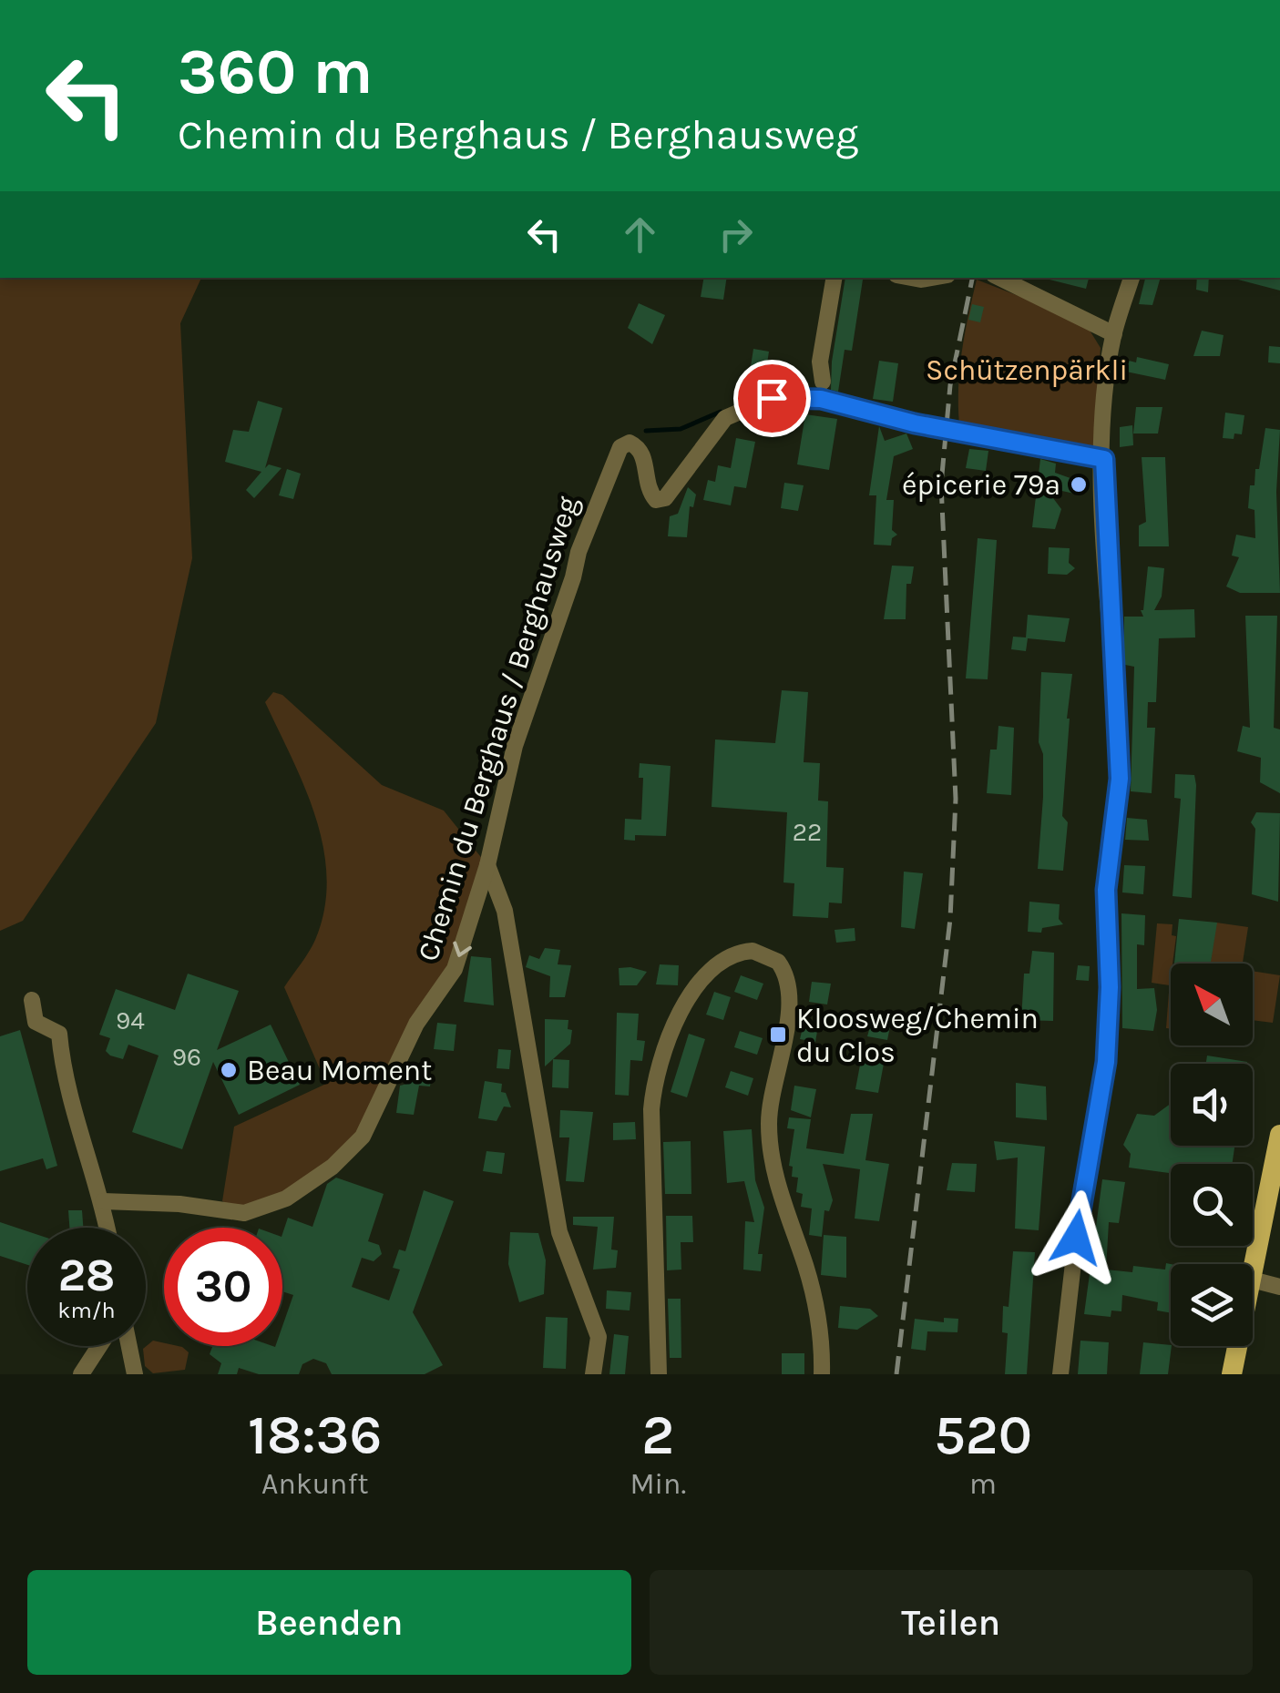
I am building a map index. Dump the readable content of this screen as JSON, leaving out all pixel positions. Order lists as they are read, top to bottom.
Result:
{
  "streets": {
    "street": ["Chemin du Berghaus / Berghausweg"]
  },
  "parks": ["Schützenpärkli"],
  "places": {
    "other": ["épicerie 79a", "Beau Moment"],
    "transit": ["Kloosweg/Chemin du Clos"]
  },
  "house_numbers": ["22", "94", "96"],
  "north": "top left",
  "page": {
    "turn": ["360 m", "Chemin du Berghaus / Berghausweg"],
    "speed": "28 km/h",
    "limit": "30",
    "eta": [
      "18:36",
      "Ankunft",
      "2",
      "Min.",
      "520",
      "m"
    ],
    "buttons": ["Beenden", "Teilen"]
  }
}
